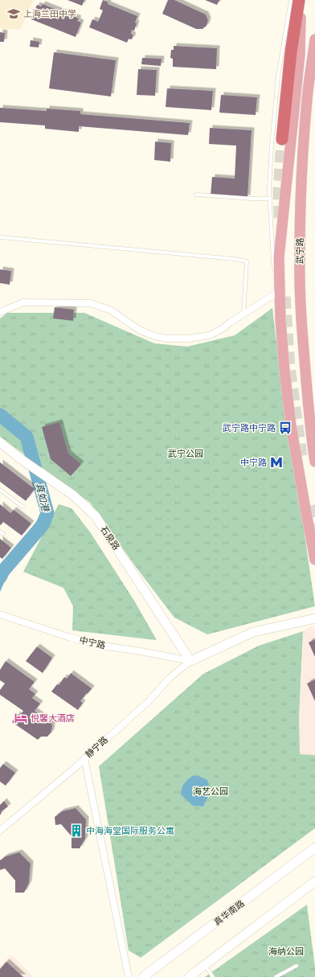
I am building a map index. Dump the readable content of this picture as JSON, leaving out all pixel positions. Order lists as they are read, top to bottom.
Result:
{
  "streets": {
    "main road": ["武宁路"],
    "street": [
      "石泉路",
      "中宁路",
      "静宁路",
      "真华南路"
    ]
  },
  "crossings": [
    ["石泉路", "中宁路"],
    ["石泉路", "静宁路"],
    ["中宁路", "静宁路"]
  ],
  "water": ["真如港"],
  "parks": ["武宁公园", "海艺公园", "海纳公园"],
  "places": {
    "school or university": ["上海兰田中学"],
    "bus stop": ["武宁路中宁路"],
    "metro station": ["中宁路"],
    "hotel": ["悦馨大酒店"],
    "building": ["中海海堂国际服务公寓"]
  }
}
